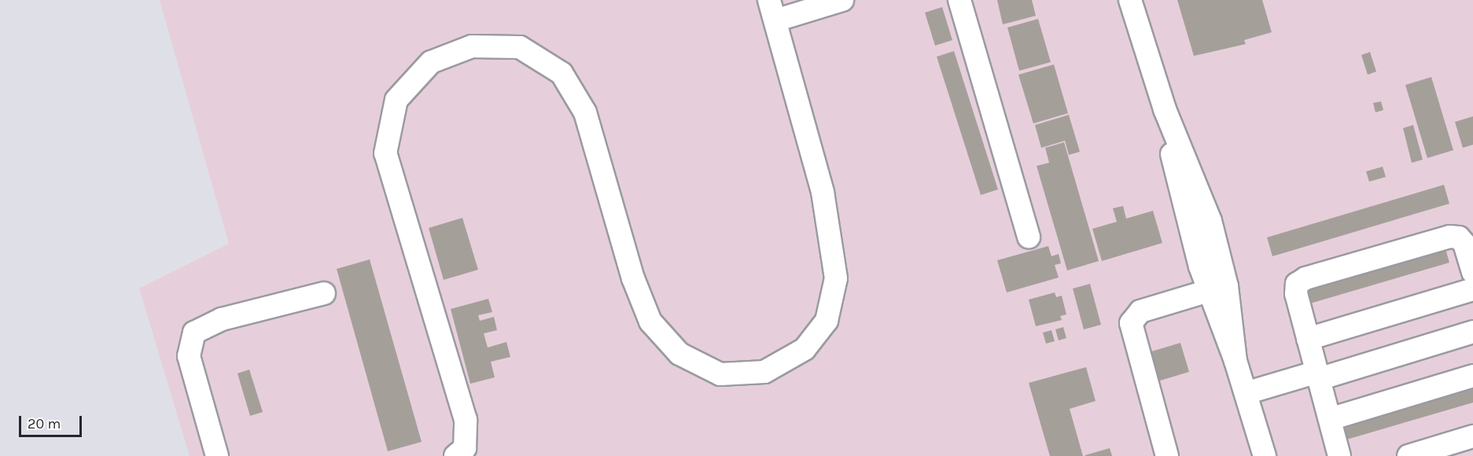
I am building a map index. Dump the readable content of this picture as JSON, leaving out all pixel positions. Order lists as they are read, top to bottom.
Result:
{
  "scale_bar": "20 m"
}
